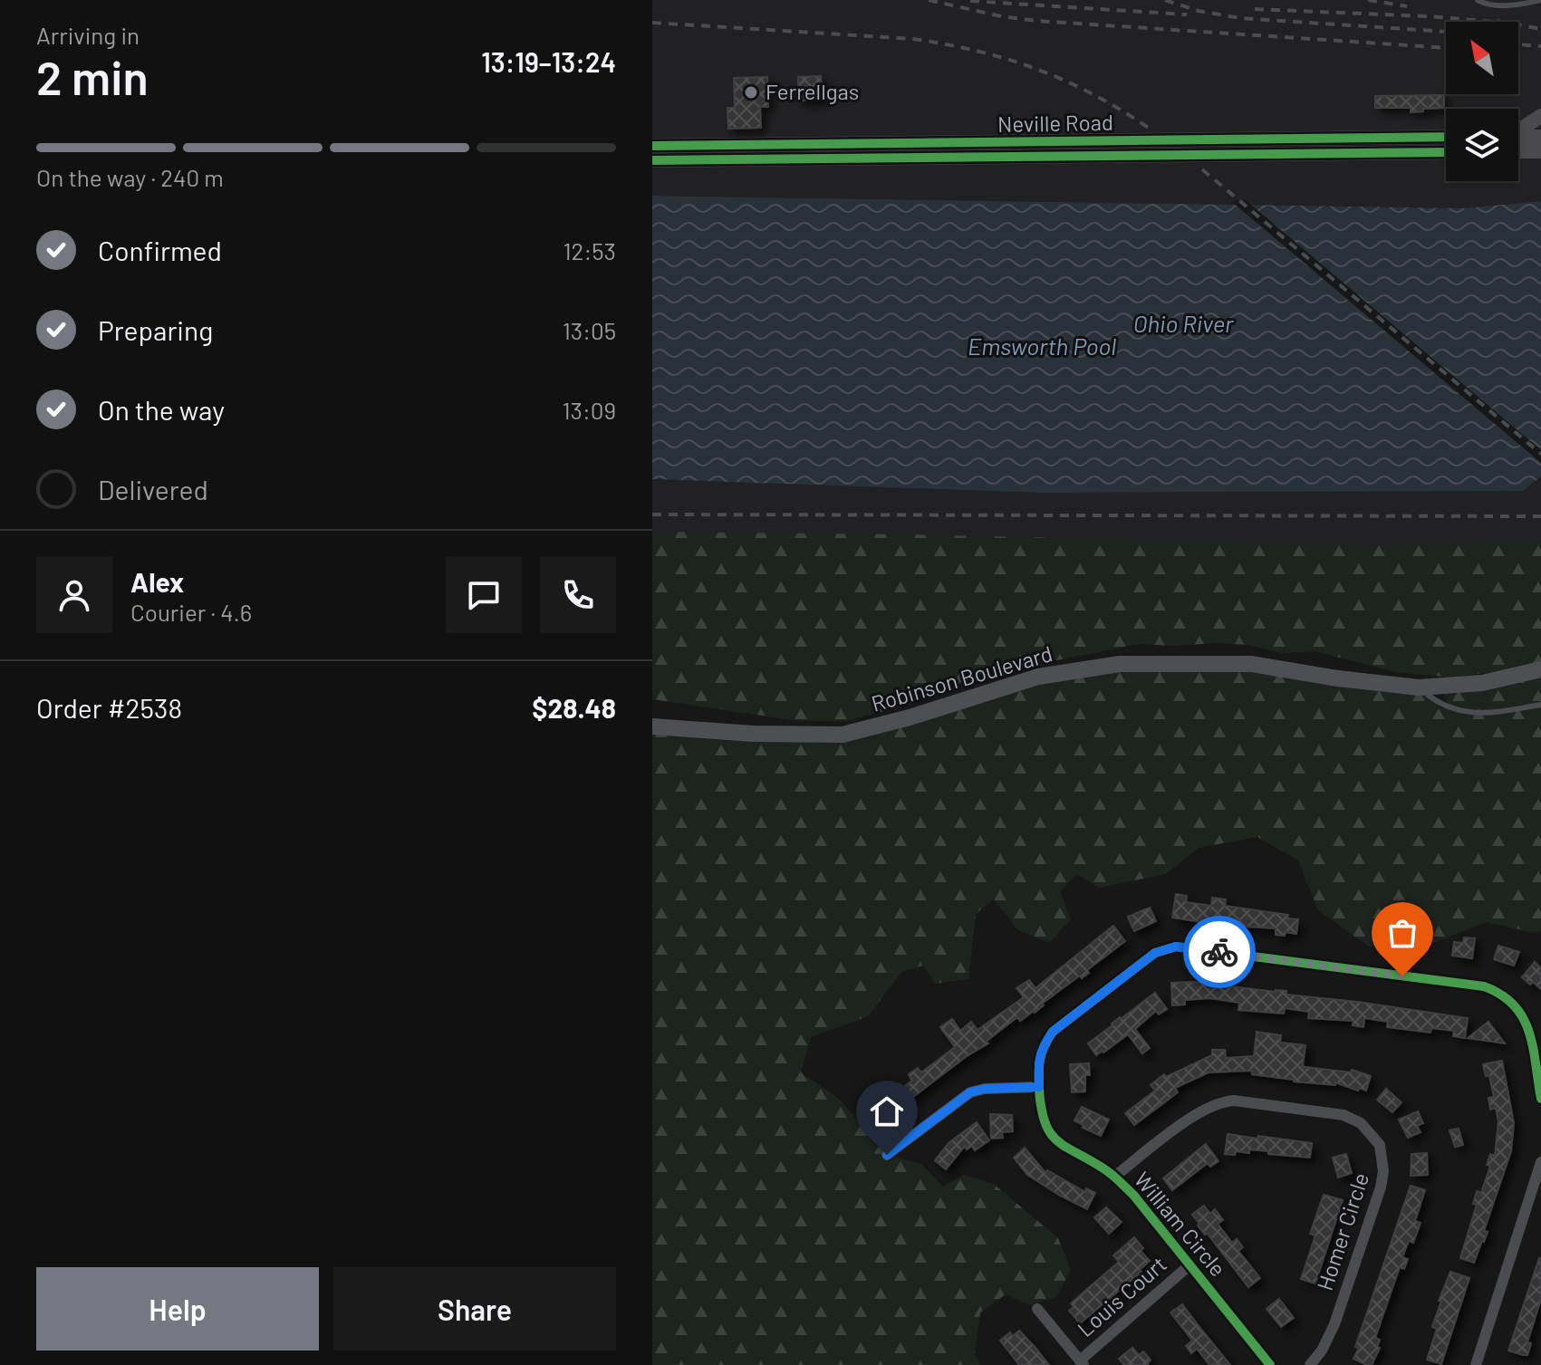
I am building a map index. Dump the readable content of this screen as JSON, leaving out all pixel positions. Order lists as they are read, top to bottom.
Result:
{
  "streets": {
    "main road": ["Neville Road", "Robinson Boulevard"],
    "street": ["William Circle", "Homer Circle", "Louis Court"]
  },
  "crossings": [
    ["William Circle", "Homer Circle"],
    ["William Circle", "Louis Court"]
  ],
  "water": ["Ohio River", "Emsworth Pool"],
  "places": ["Ferrellgas"],
  "north": "top left",
  "page": {
    "heading": ["2 min", "Arriving in", "13:19–13:24"],
    "panel": [
      "Alex",
      "Courier · 4.6",
      "Order #2538",
      "$28.48"
    ],
    "bar": "On the way · 240 m",
    "list": [
      ["Confirmed", "12:53"],
      ["Preparing", "13:05"],
      ["On the way", "13:09"],
      "Delivered"
    ],
    "buttons": ["Help", "Share"]
  }
}
